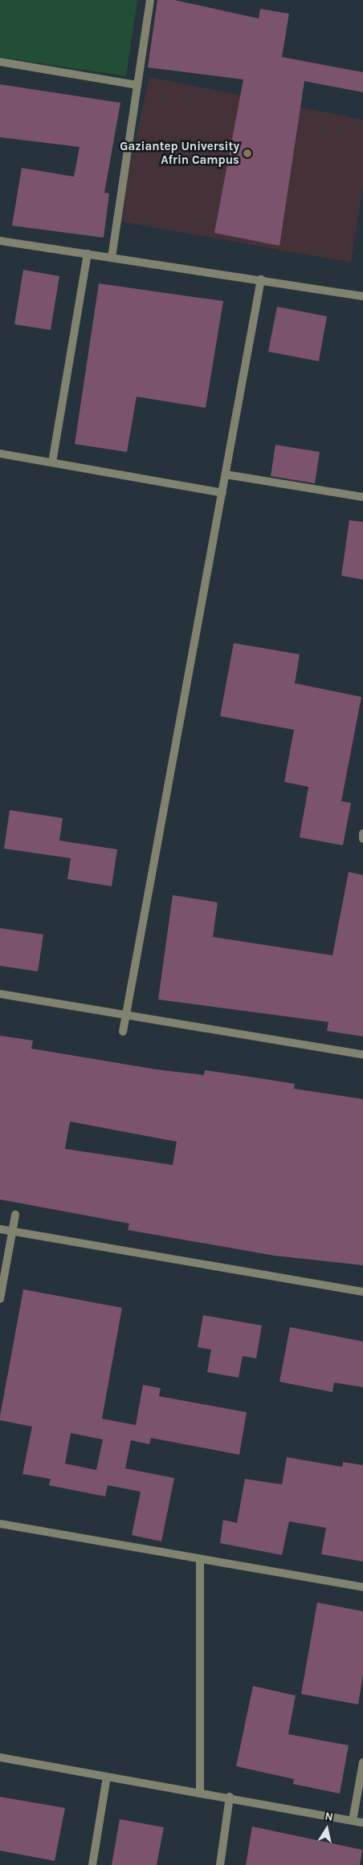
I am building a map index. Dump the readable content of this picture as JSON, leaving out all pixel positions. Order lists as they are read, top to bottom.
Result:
{
  "places": ["Gaziantep University Afrin Campus"],
  "north": "top"
}
